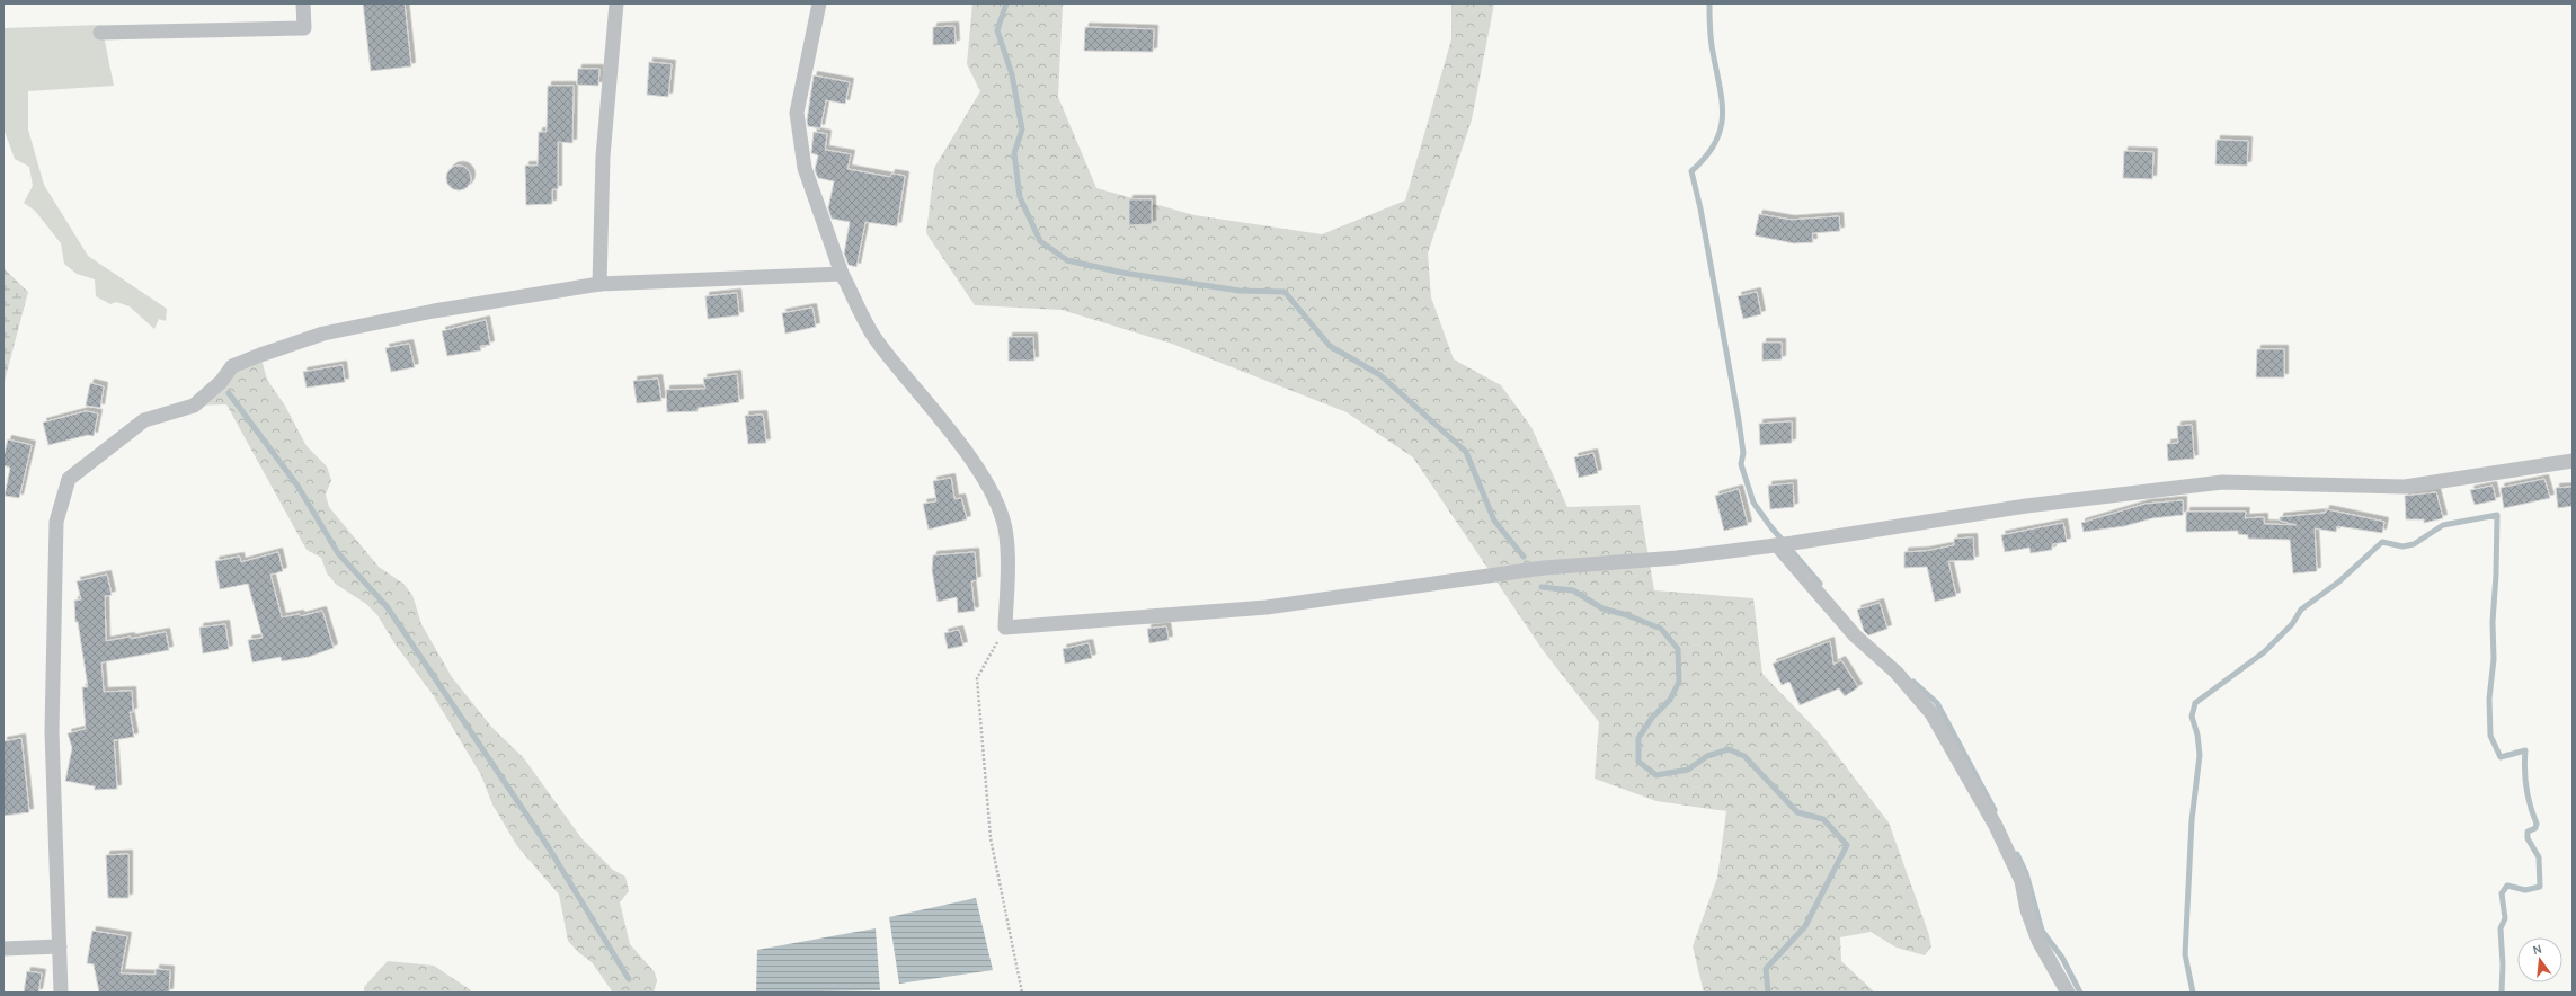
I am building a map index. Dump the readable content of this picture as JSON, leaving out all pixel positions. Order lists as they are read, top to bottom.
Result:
{
  "north": "top"
}
